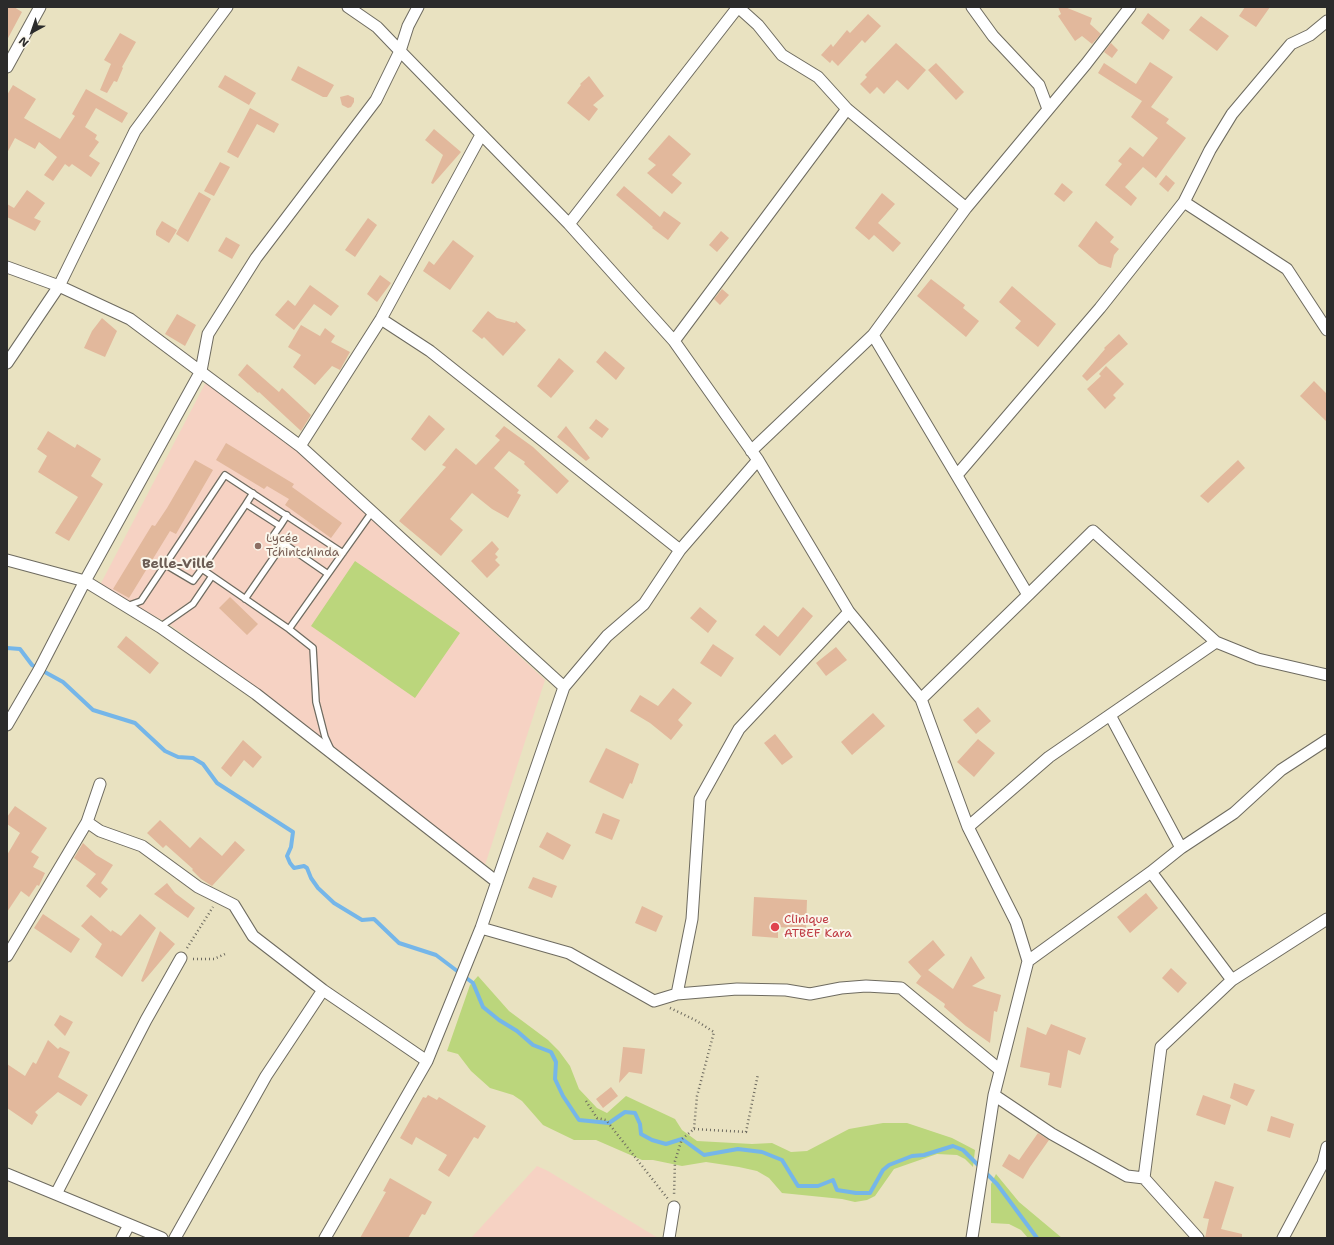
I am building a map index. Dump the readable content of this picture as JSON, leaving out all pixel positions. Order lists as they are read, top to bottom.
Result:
{
  "districts": ["Belle-Ville"],
  "places": ["Lycée Tchintchinda", "Clinique ATBEF Kara"],
  "north": "bottom left"
}
